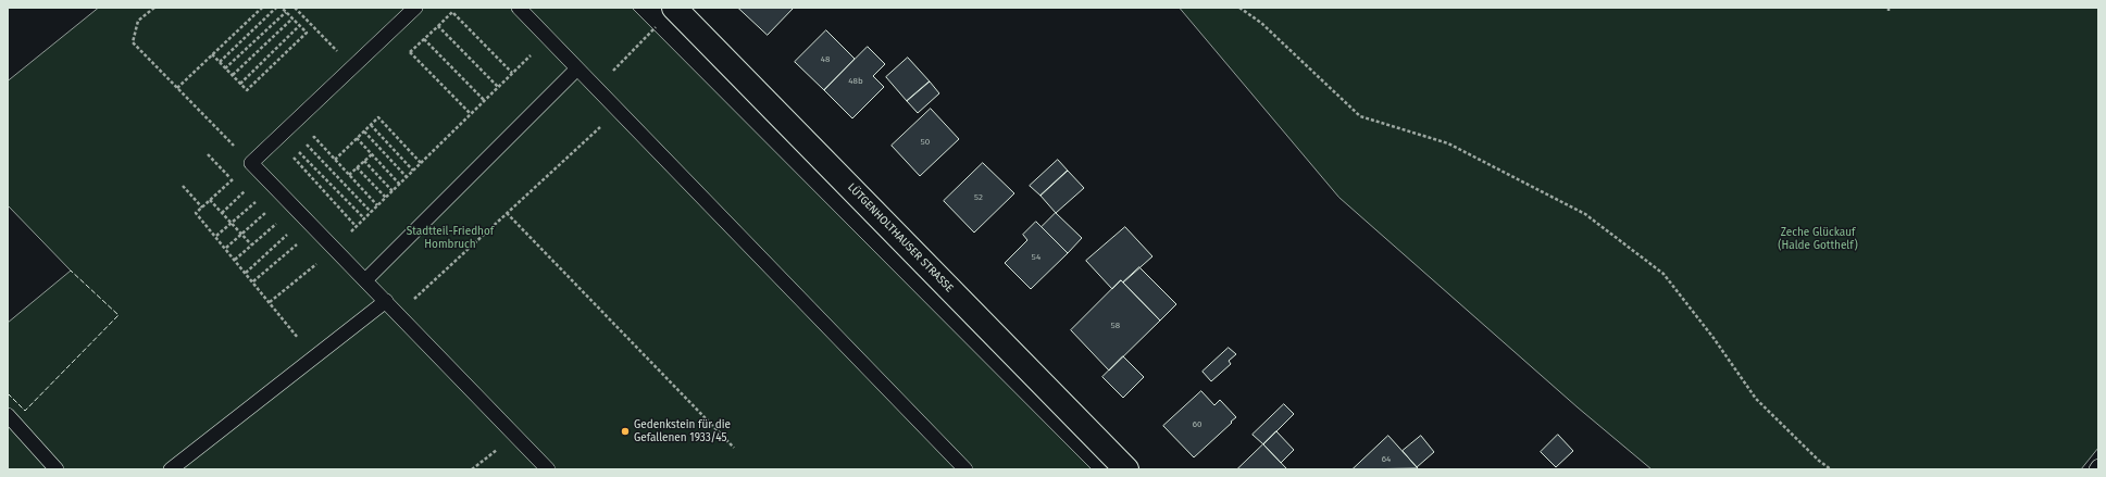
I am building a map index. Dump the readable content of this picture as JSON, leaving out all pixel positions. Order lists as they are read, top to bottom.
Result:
{
  "streets": {
    "street": ["LÜTGENHOLTHAUSER STRASSE"]
  },
  "parks": ["Stadtteil-Friedhof Hombruch", "Zeche Glückauf (Halde Gotthelf)"],
  "places": ["Gedenkstein für die Gefallenen 1933/45"],
  "house_numbers": [
    "48",
    "48b",
    "50",
    "52",
    "54",
    "58",
    "60",
    "64"
  ]
}
